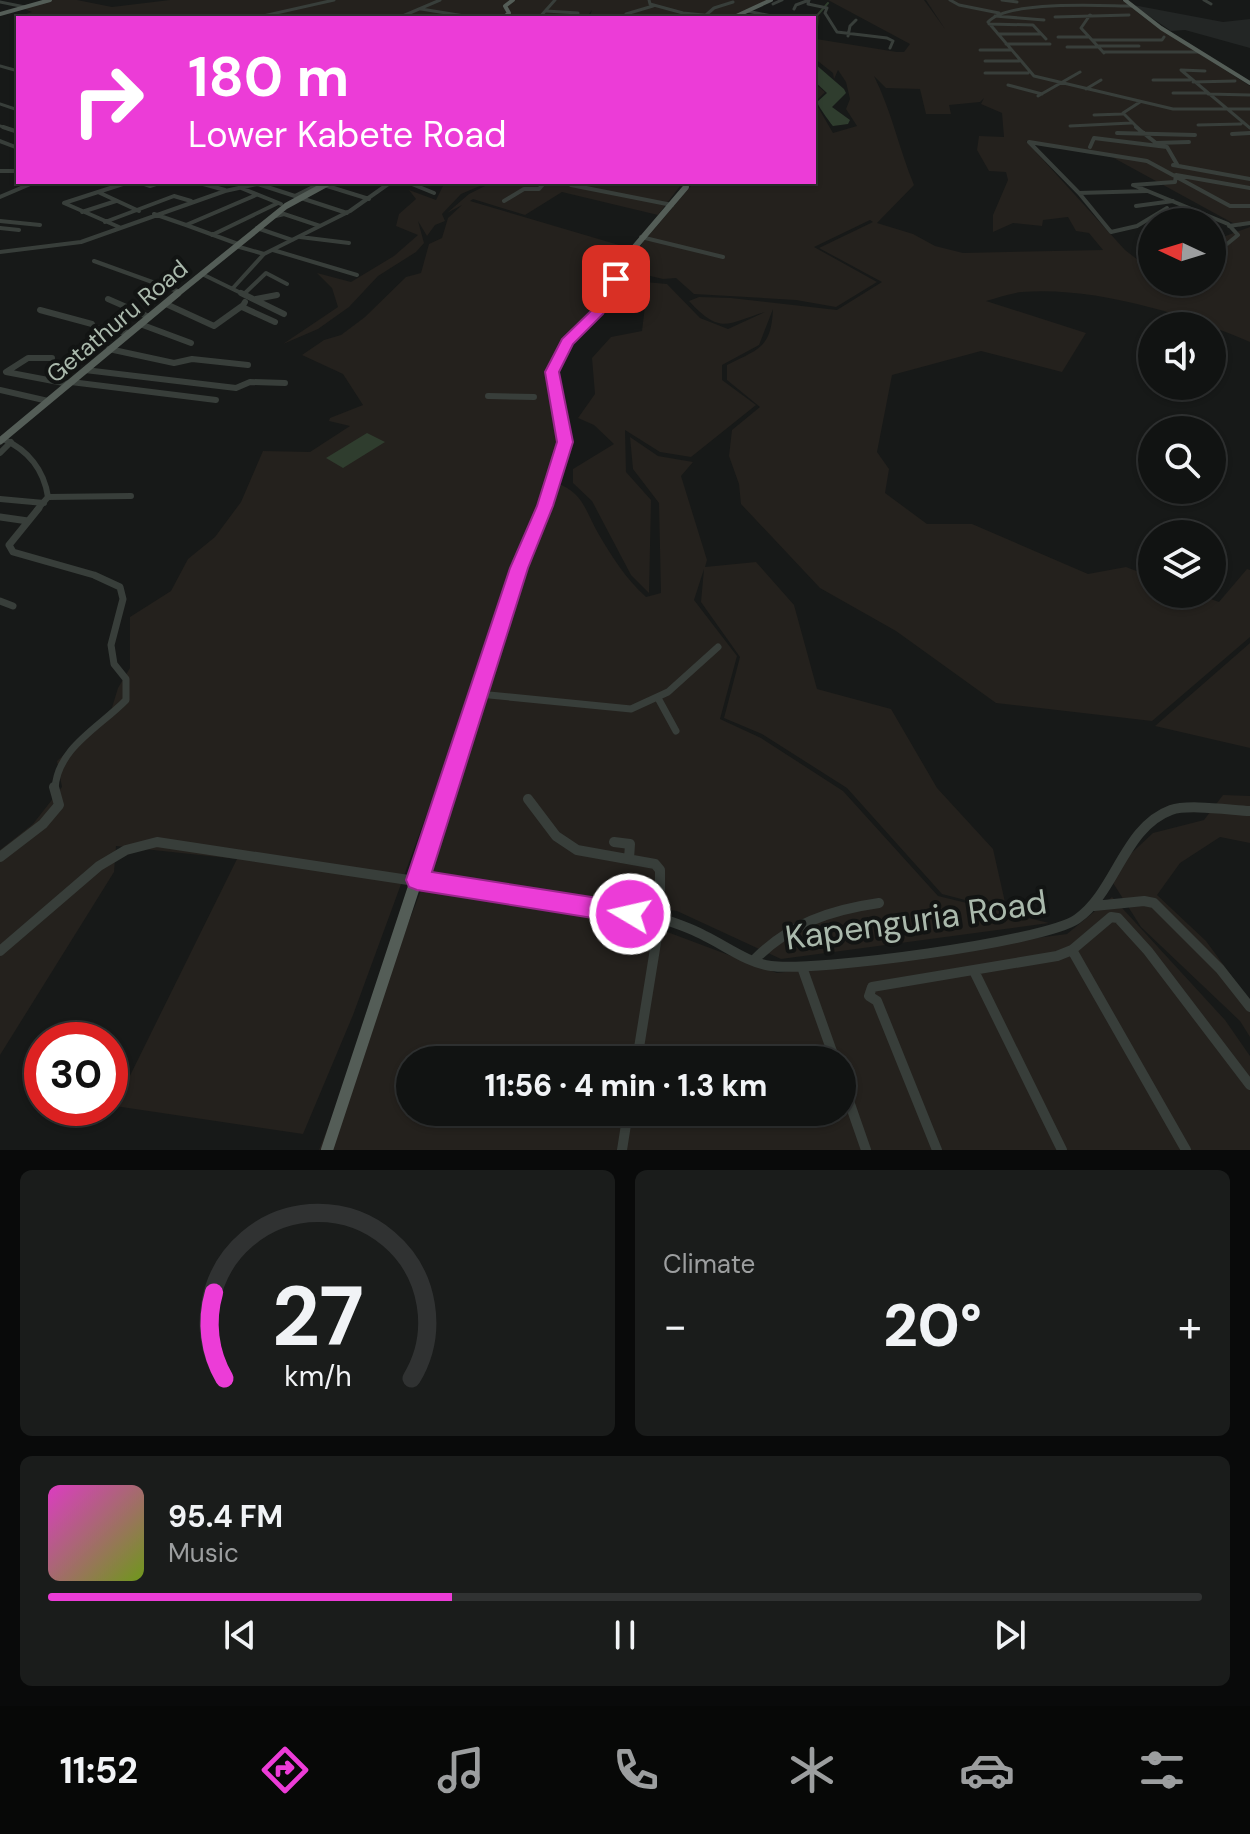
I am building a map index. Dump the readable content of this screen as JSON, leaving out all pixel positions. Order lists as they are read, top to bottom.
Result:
{
  "streets": {
    "main road": ["Getathuru Road"],
    "street": ["Kapenguria Road"]
  },
  "north": "left",
  "page": {
    "turn": ["180 m", "Lower Kabete Road"],
    "limit": "30",
    "trip": "11:56 · 4 min · 1.3 km",
    "tile": "Climate",
    "heat": ["−", "20°", "+"],
    "song": ["95.4 FM", "Music"],
    "tabs": "11:52",
    "gauge": ["27", "km/h"]
  }
}
